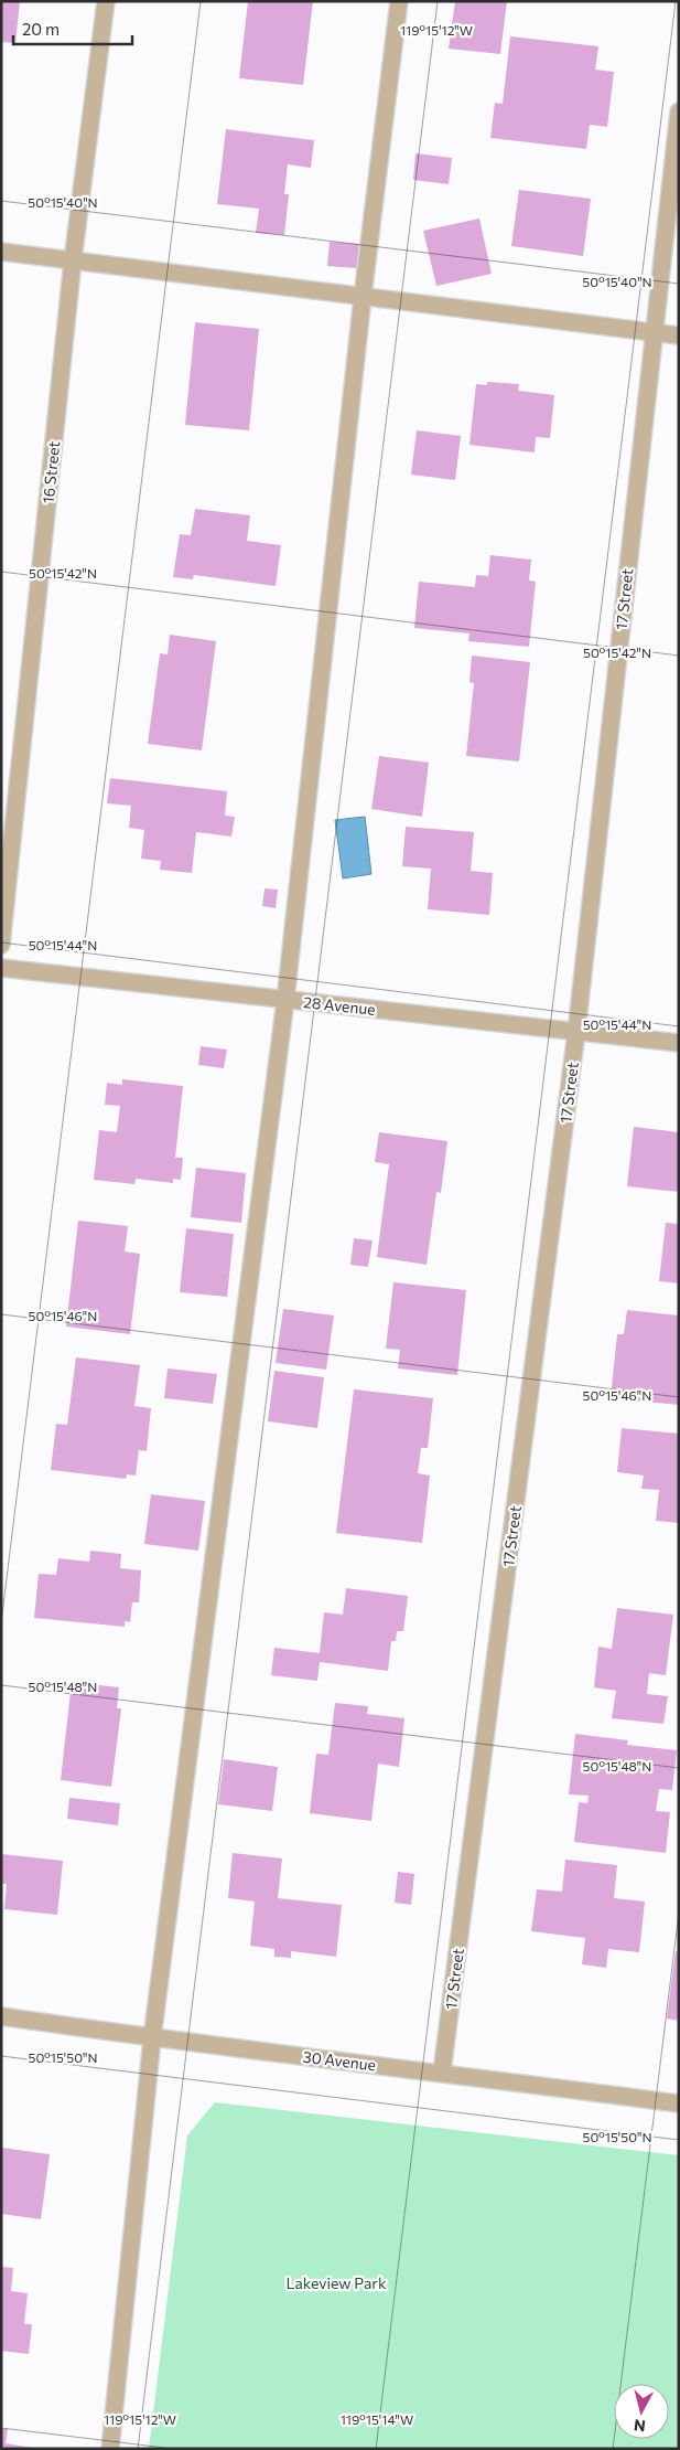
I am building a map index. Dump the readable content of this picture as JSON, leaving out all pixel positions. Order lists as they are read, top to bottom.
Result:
{
  "streets": {
    "street": [
      "16 Street",
      "17 Street",
      "28 Avenue",
      "30 Avenue"
    ]
  },
  "crossings": [
    ["17 Street", "28 Avenue"],
    ["17 Street", "30 Avenue"]
  ],
  "parks": ["Lakeview Park"],
  "scale_bar": "20 m",
  "north": "bottom",
  "coordinates": [
    "119°15'12\"W",
    "50°15'40\"N",
    "50°15'42\"N",
    "50°15'44\"N",
    "50°15'46\"N",
    "50°15'48\"N",
    "50°15'50\"N",
    "119°15'14\"W"
  ]
}
